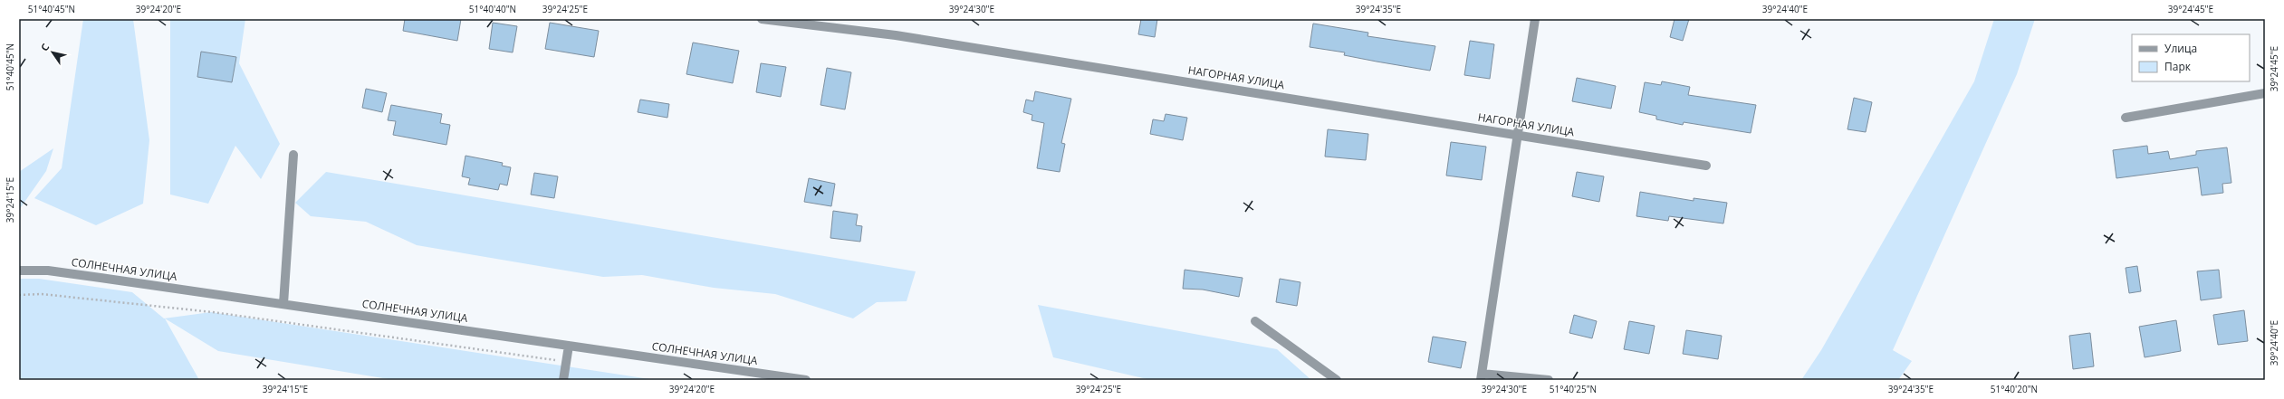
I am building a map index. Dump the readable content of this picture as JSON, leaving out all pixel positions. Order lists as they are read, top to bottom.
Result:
{
  "streets": {
    "street": ["НАГОРНАЯ УЛИЦА", "СОЛНЕЧНАЯ УЛИЦА"]
  },
  "legend": ["Улица", "Парк"],
  "north": "top left",
  "coordinates": [
    "51°40'45\"N",
    "39°24'20\"E",
    "51°40'40\"N",
    "39°24'25\"E",
    "39°24'30\"E",
    "39°24'35\"E",
    "39°24'40\"E",
    "39°24'45\"E",
    "39°24'15\"E",
    "51°40'25\"N",
    "51°40'20\"N"
  ]
}
